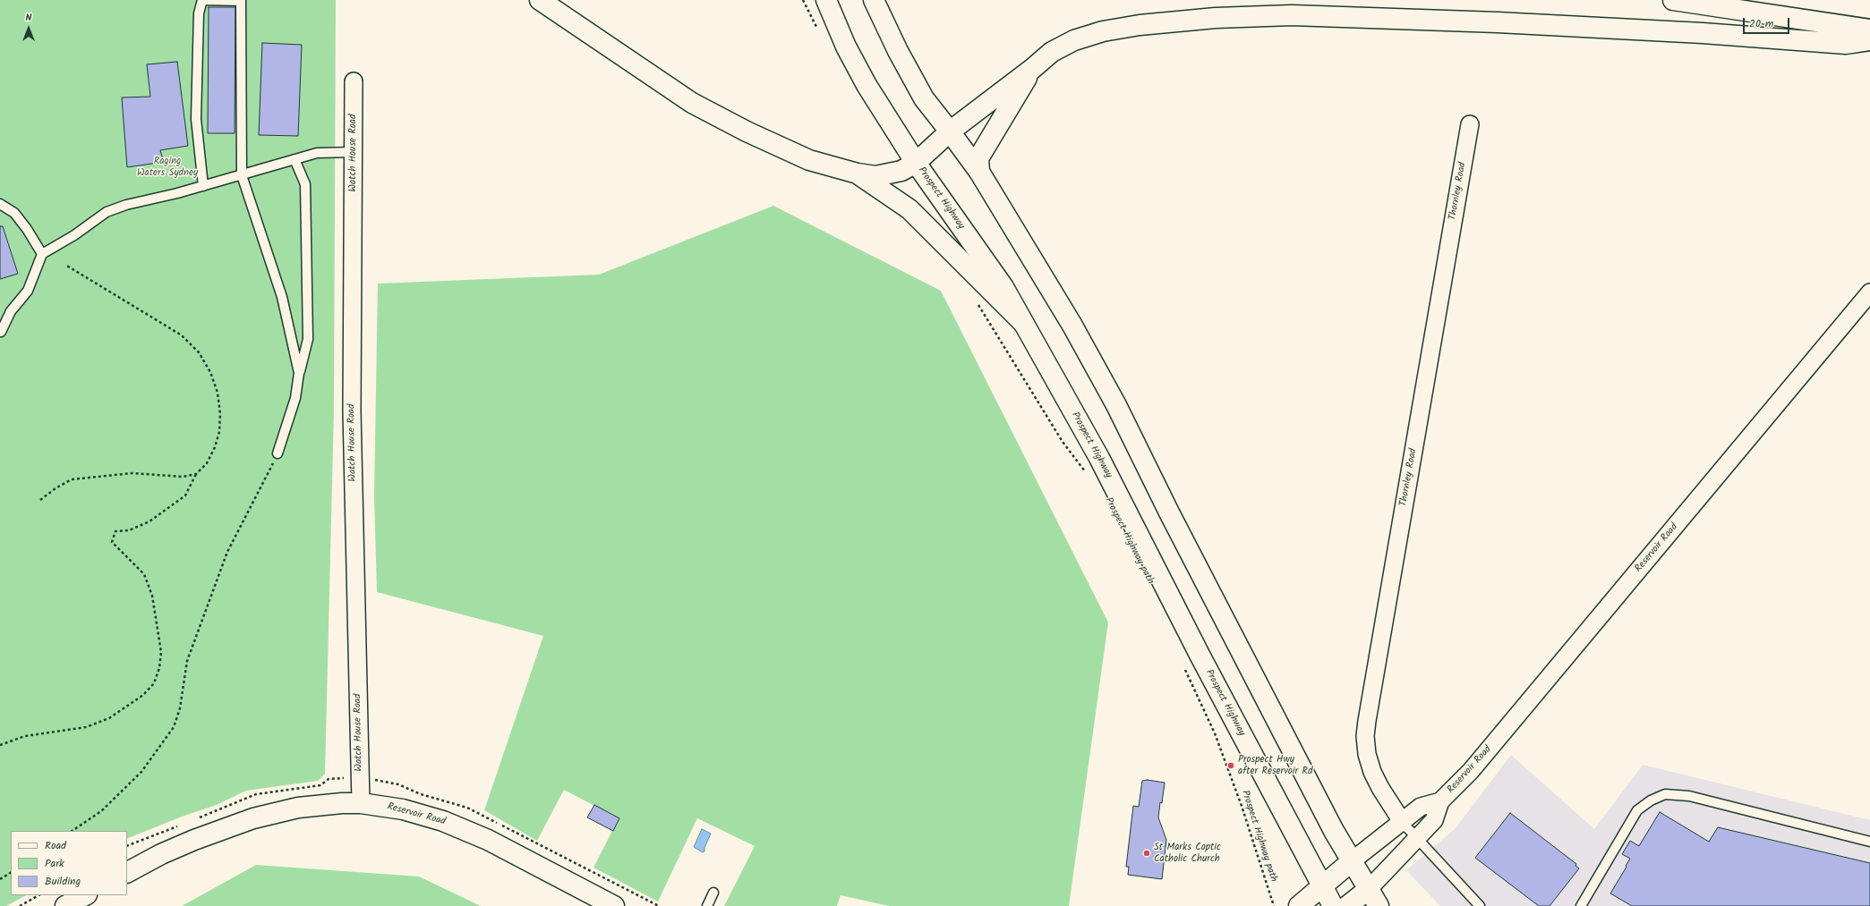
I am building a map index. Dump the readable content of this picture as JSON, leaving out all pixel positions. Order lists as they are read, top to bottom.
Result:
{
  "streets": {
    "main road": ["Prospect Highway", "Reservoir Road"],
    "street": ["Watch House Road", "Thornley Road"],
    "path": ["Prospect Highway path"]
  },
  "crossings": [
    ["Watch House Road", "Reservoir Road"],
    ["Thornley Road", "Reservoir Road"],
    ["Prospect Highway", "Reservoir Road"]
  ],
  "parks": ["Raging Waters Sydney"],
  "places": ["Prospect Hwy after Reservoir Rd", "St Marks Coptic Catholic Church"],
  "legend": ["Road", "Park", "Building"],
  "scale_bar": "20 m",
  "north": "top"
}
